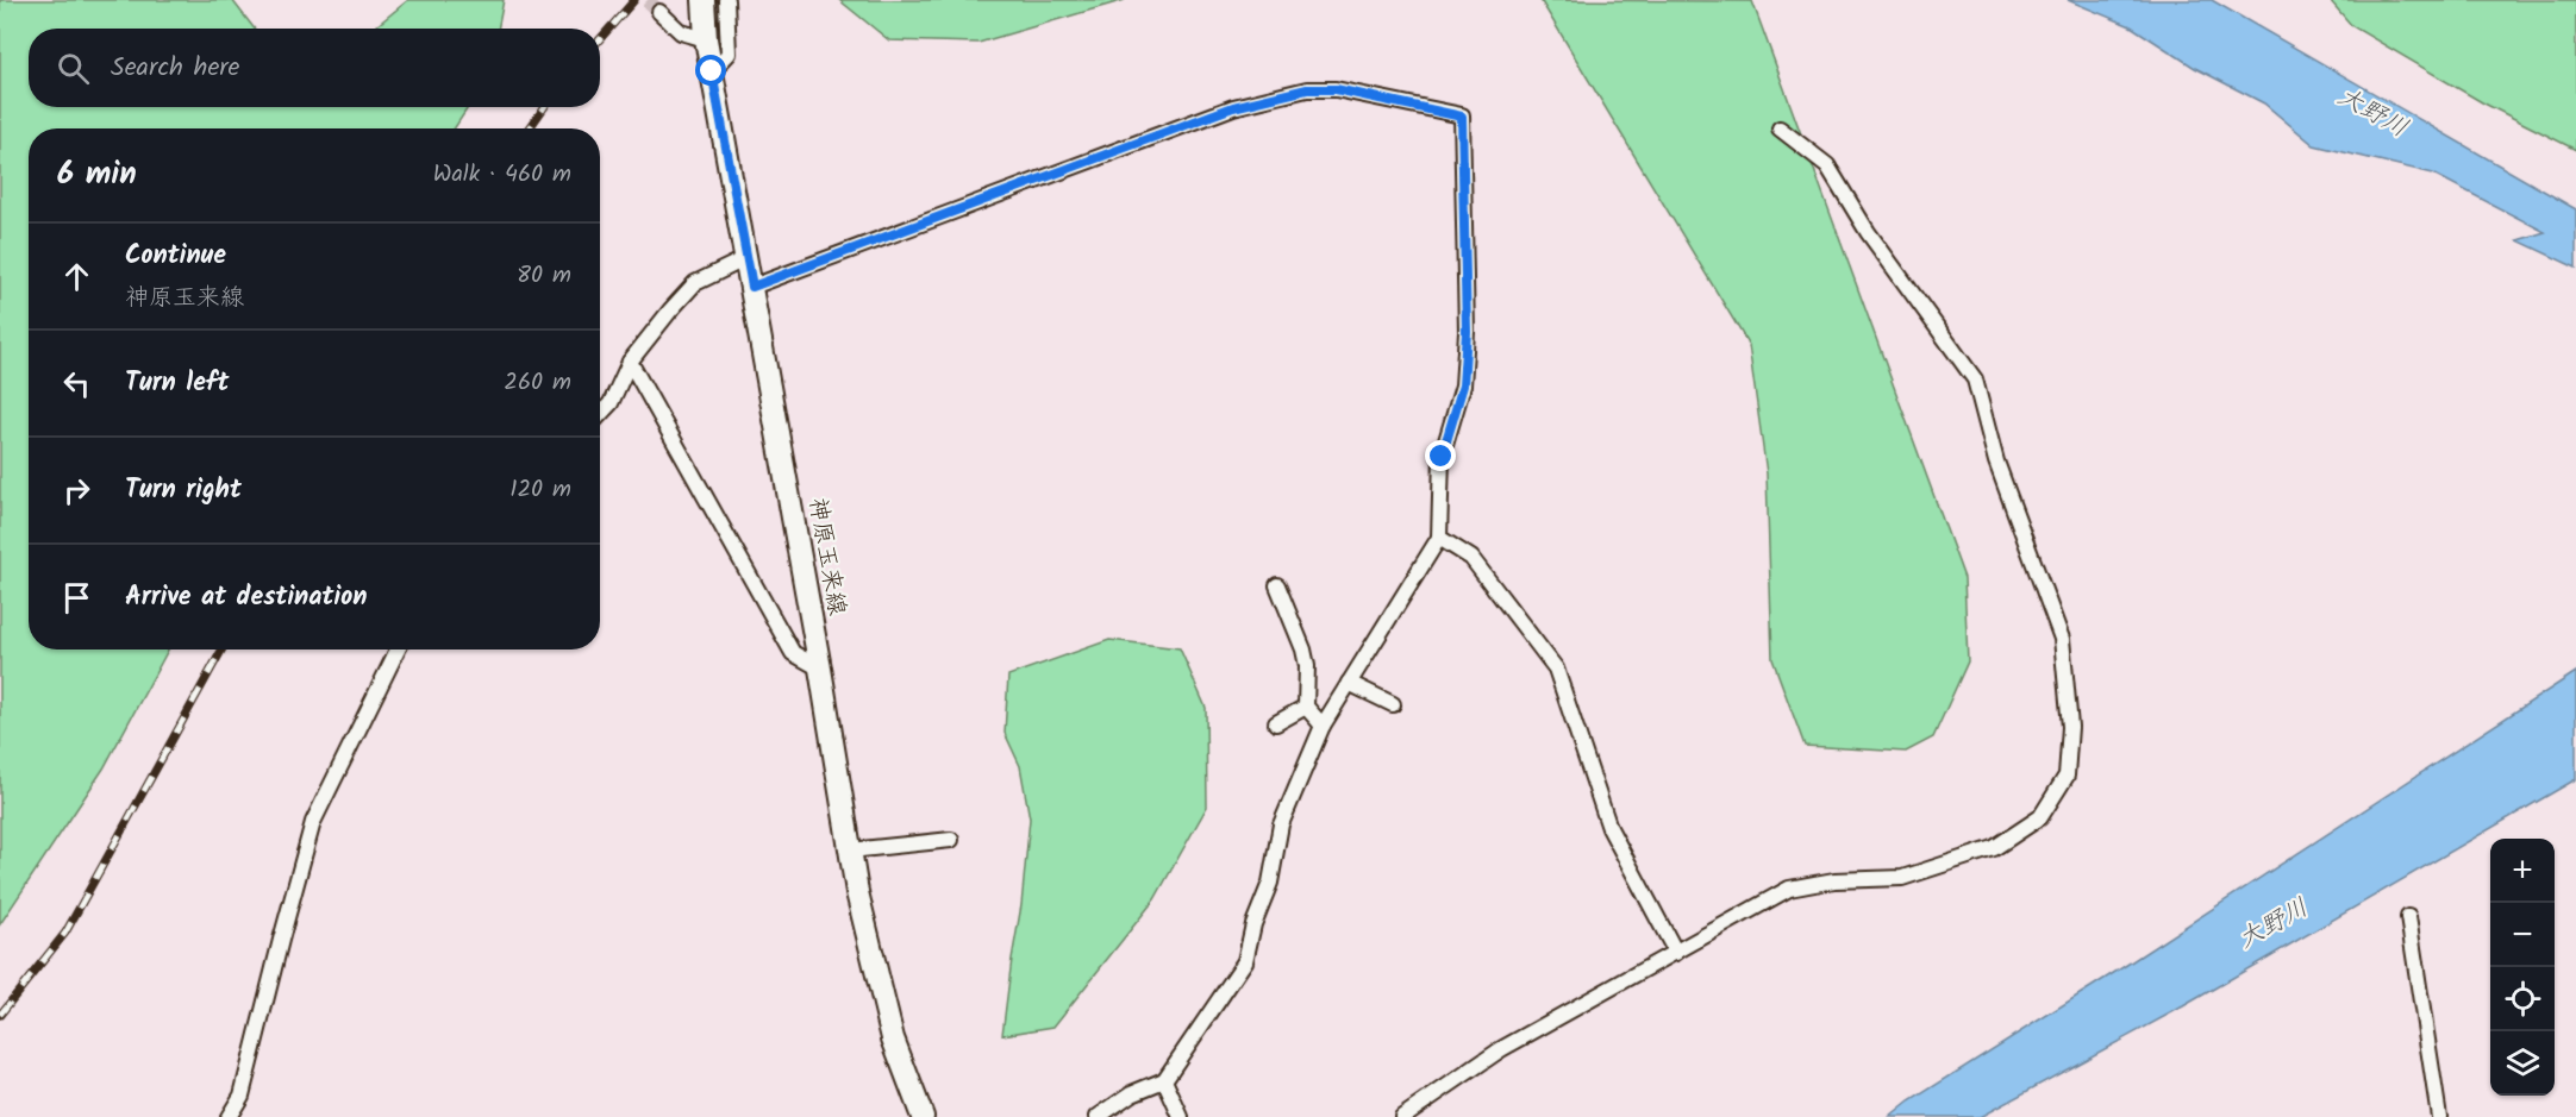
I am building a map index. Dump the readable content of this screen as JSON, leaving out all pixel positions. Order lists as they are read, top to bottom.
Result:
{
  "streets": {
    "main road": ["神原玉来線"]
  },
  "water": ["大野川"],
  "page": {
    "search": "Search here",
    "heading": ["6 min", "Walk · 460 m"],
    "list": [
      ["Continue", "神原玉来線", "80 m"],
      ["Turn left", "260 m"],
      ["Turn right", "120 m"],
      "Arrive at destination"
    ],
    "map_buttons": ["+", "−"]
  }
}
